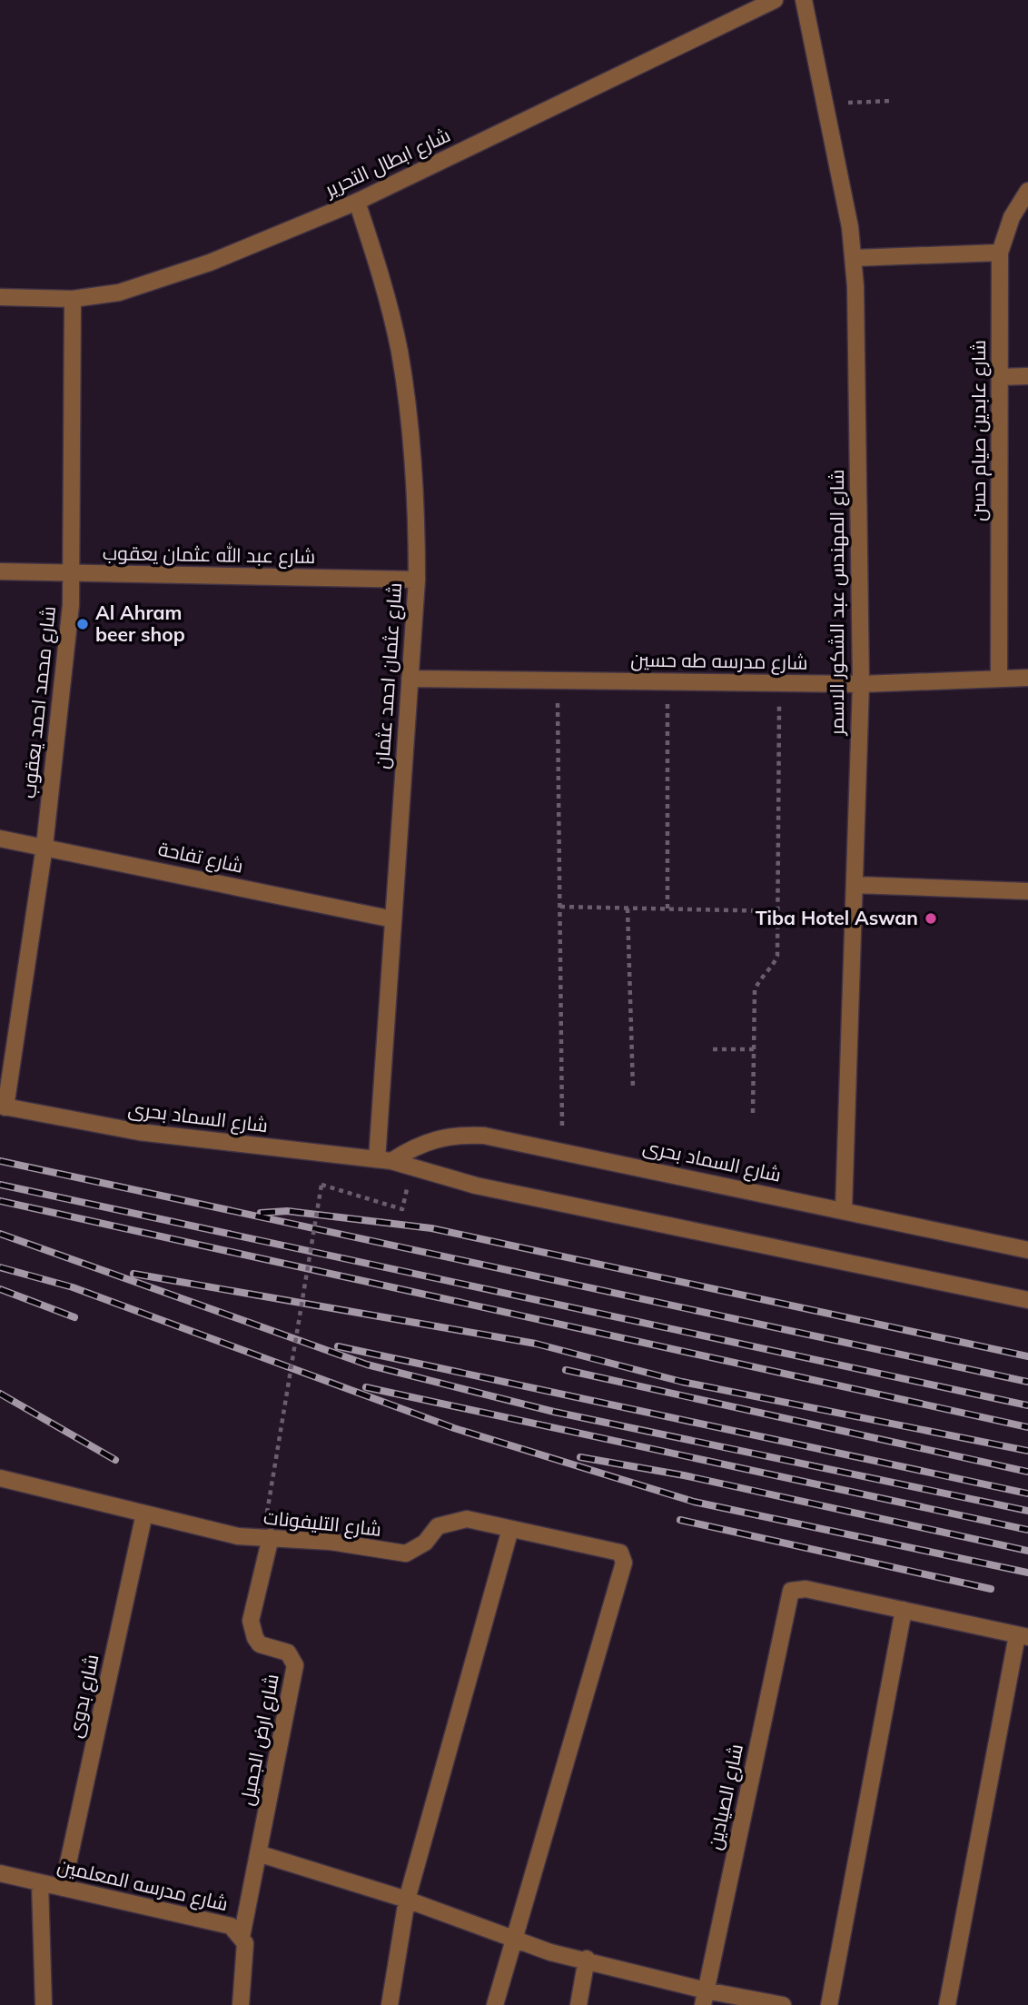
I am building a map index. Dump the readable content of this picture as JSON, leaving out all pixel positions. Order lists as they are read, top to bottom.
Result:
{
  "streets": {
    "street": [
      "شارع ابطال التحرير",
      "شارع عابدين صيام حسن",
      "شارع عبد الله عثمان يعقوب",
      "شارع المهندس عبد الشكور الاسمر",
      "شارع مدرسه طه حسين",
      "شارع عثمان احمد عثمان",
      "شارع محمد احمد يعقوب",
      "شارع تفاحة",
      "شارع السماد بحرى",
      "شارع التليفونات",
      "شارع بدوى",
      "شارع ارض الجميل",
      "شارع الصيادين",
      "شارع مدرسه المعلمين"
    ]
  },
  "crossings": [
    ["شارع ابطال التحرير", "شارع عثمان احمد عثمان"],
    ["شارع ابطال التحرير", "شارع محمد احمد يعقوب"],
    ["شارع عابدين صيام حسن", "شارع مدرسه طه حسين"],
    ["شارع عبد الله عثمان يعقوب", "شارع عثمان احمد عثمان"],
    ["شارع عبد الله عثمان يعقوب", "شارع محمد احمد يعقوب"],
    ["شارع المهندس عبد الشكور الاسمر", "شارع مدرسه طه حسين"],
    ["شارع المهندس عبد الشكور الاسمر", "شارع السماد بحرى"],
    ["شارع مدرسه طه حسين", "شارع عثمان احمد عثمان"],
    ["شارع عثمان احمد عثمان", "شارع تفاحة"],
    ["شارع عثمان احمد عثمان", "شارع السماد بحرى"],
    ["شارع محمد احمد يعقوب", "شارع تفاحة"],
    ["شارع محمد احمد يعقوب", "شارع السماد بحرى"],
    ["شارع التليفونات", "شارع بدوى"],
    ["شارع التليفونات", "شارع ارض الجميل"],
    ["شارع بدوى", "شارع مدرسه المعلمين"],
    ["شارع ارض الجميل", "شارع مدرسه المعلمين"]
  ],
  "places": ["Al Ahram beer shop", "Tiba Hotel Aswan"]
}
